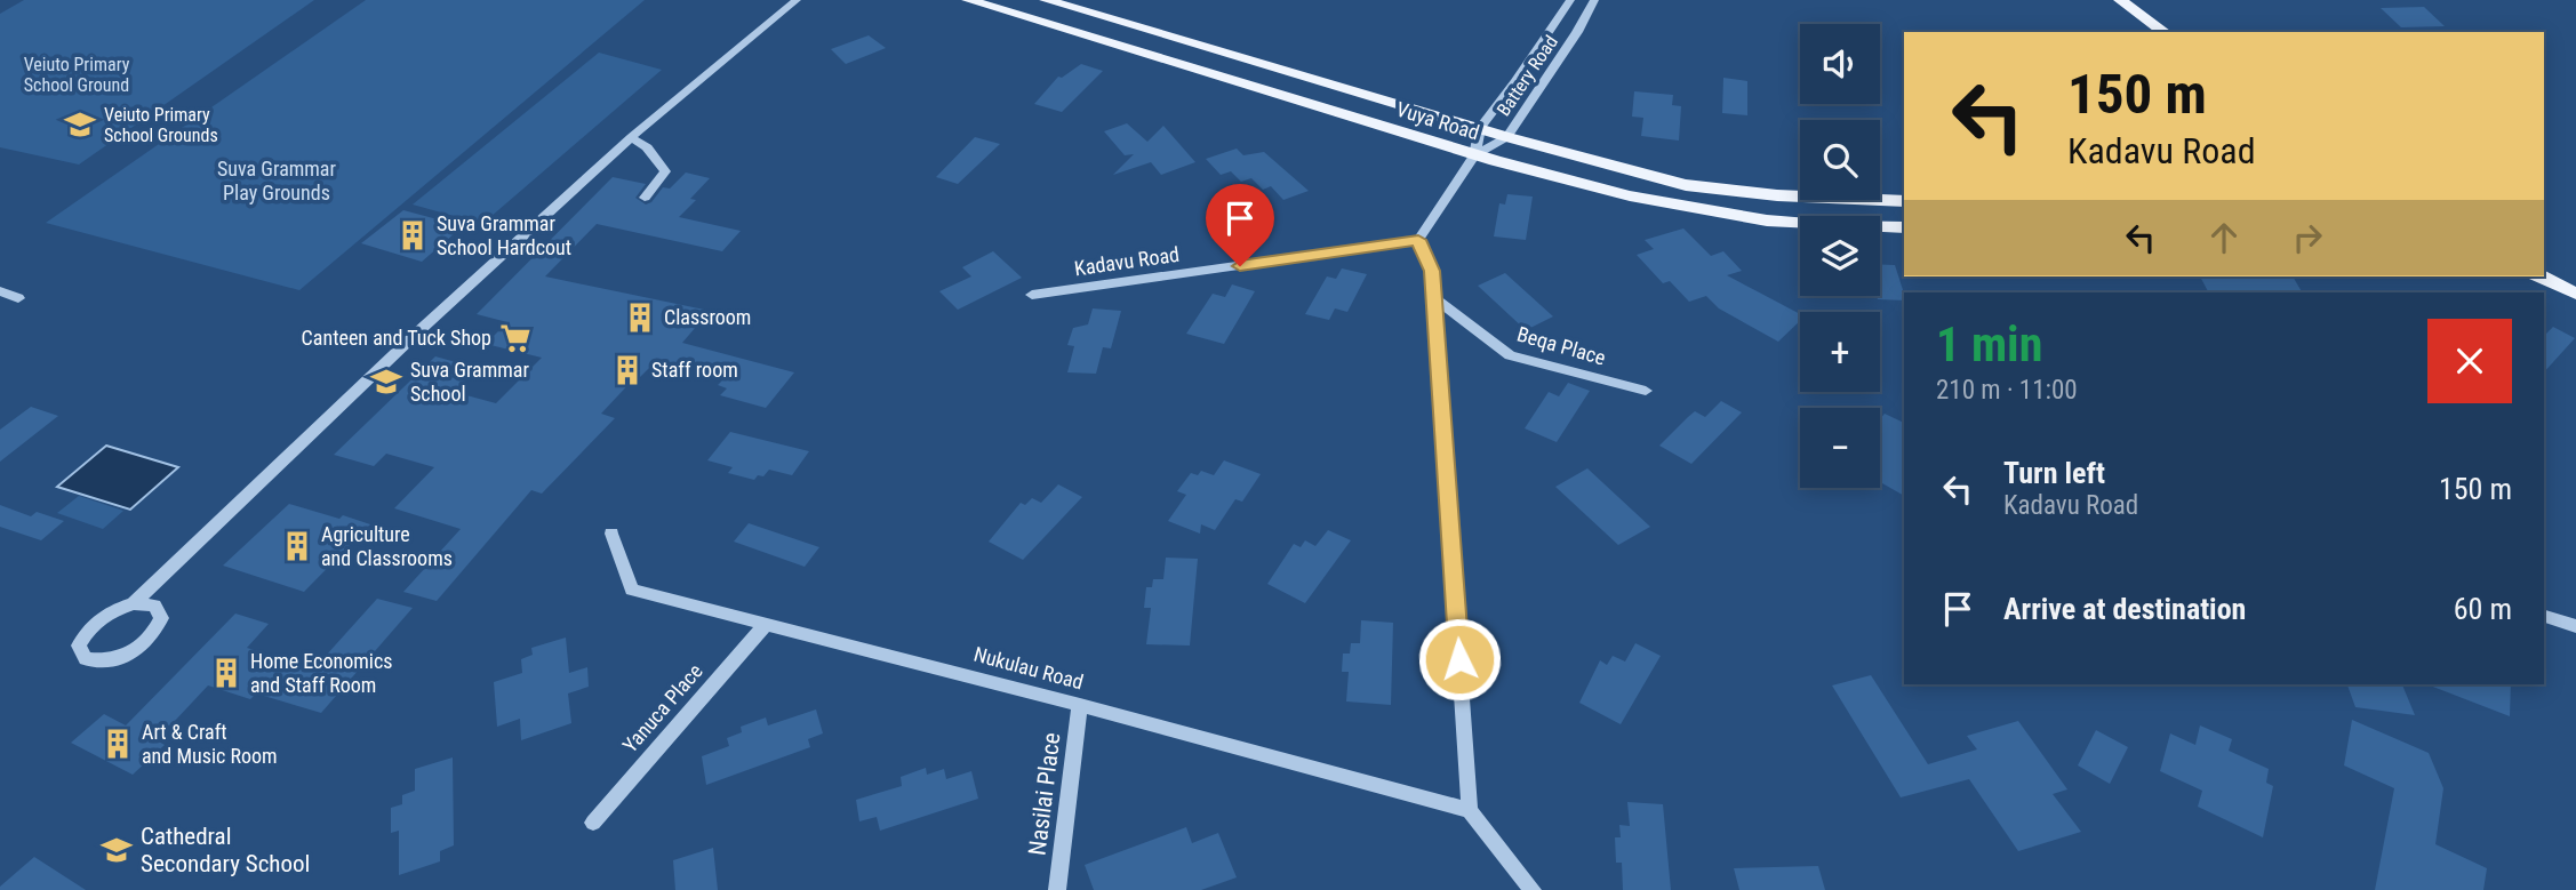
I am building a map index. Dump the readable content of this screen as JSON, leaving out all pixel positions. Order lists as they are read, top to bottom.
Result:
{
  "streets": {
    "main road": ["Vuya Road"],
    "street": [
      "Battery Road",
      "Kadavu Road",
      "Beqa Place",
      "Nukulau Road",
      "Yanuca Place",
      "Nasilai Place"
    ]
  },
  "crossings": [
    ["Battery Road", "Vuya Road"],
    ["Nukulau Road", "Yanuca Place"],
    ["Nukulau Road", "Nasilai Place"]
  ],
  "parks": ["Veiuto Primary School Ground", "Suva Grammar Play Grounds"],
  "places": {
    "school or university": ["Veiuto Primary School Grounds", "Suva Grammar School", "Cathedral Secondary School"],
    "building": [
      "Suva Grammar School Hardcout",
      "Classroom",
      "Staff room",
      "Agriculture and Classrooms",
      "Home Economics and Staff Room",
      "Art & Craft and Music Room"
    ],
    "supermarket": ["Canteen and Tuck Shop"]
  },
  "page": {
    "map_buttons": ["+", "−"],
    "turn": ["150 m", "Kadavu Road"],
    "heading": ["1 min", "210 m · 11:00"],
    "list": [
      {
        "name": "Turn left",
        "note": "Kadavu Road",
        "value": "150 m"
      },
      {
        "name": "Arrive at destination",
        "value": "60 m"
      }
    ]
  }
}
